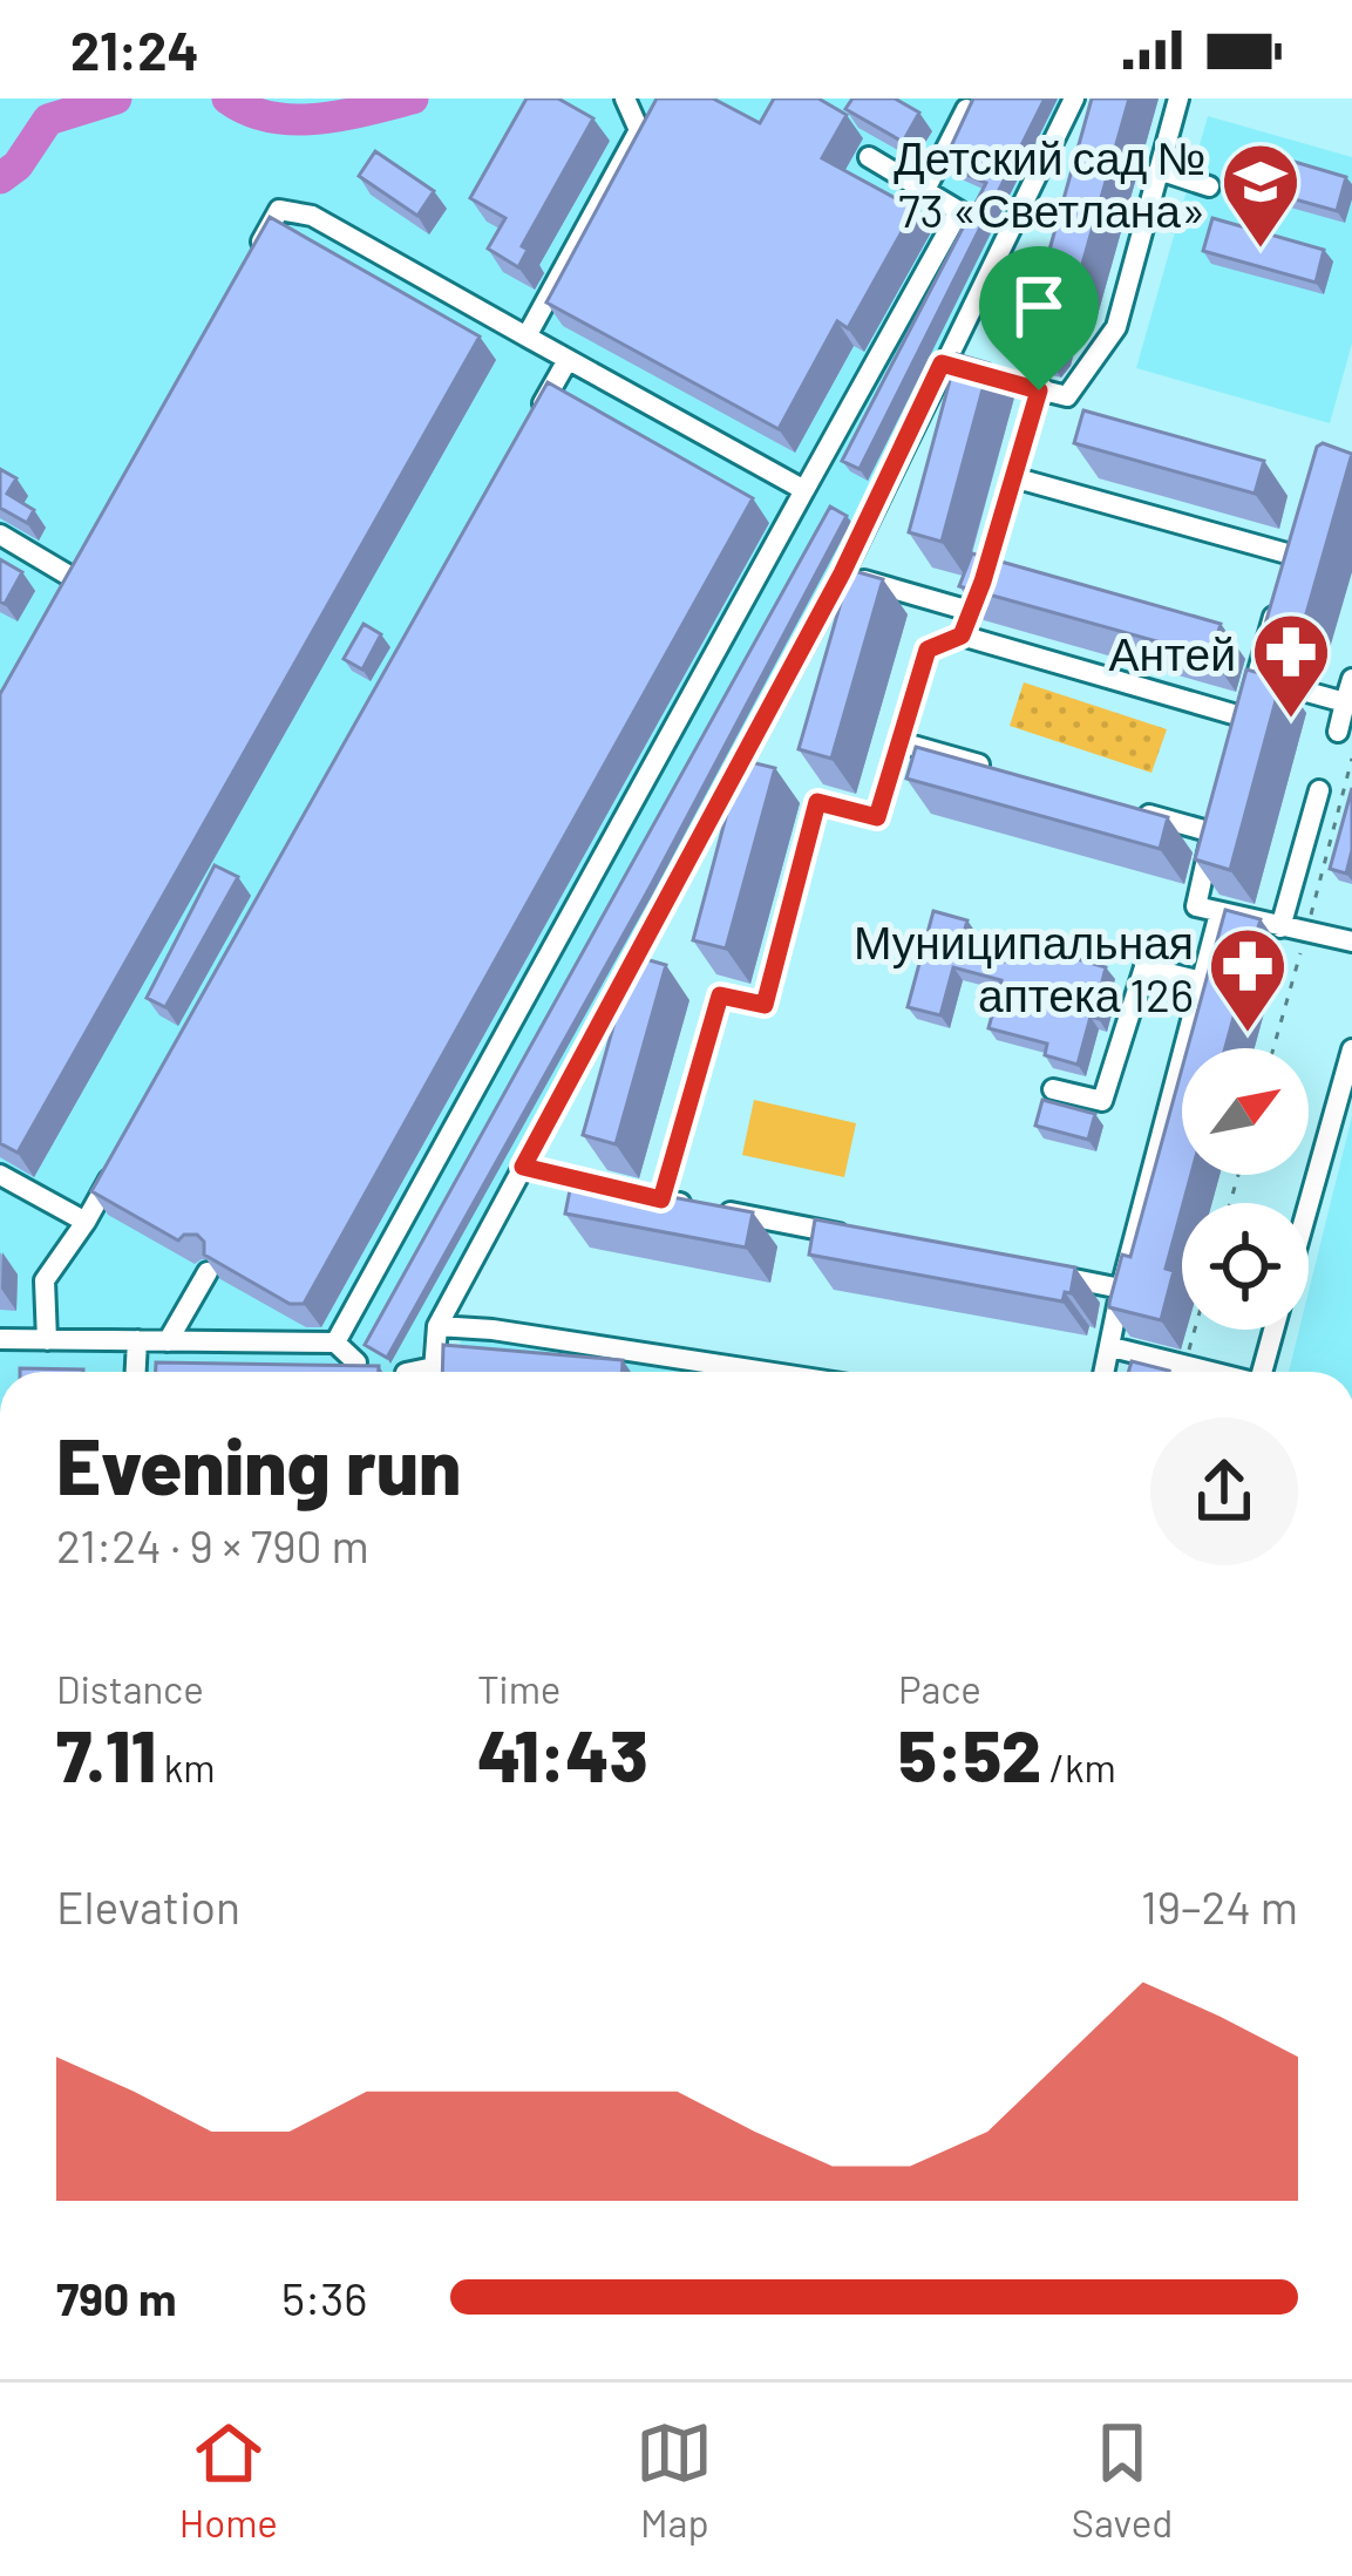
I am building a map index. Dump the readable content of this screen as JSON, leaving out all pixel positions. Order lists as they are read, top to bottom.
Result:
{
  "places": {
    "school or university": ["Детский сад № 73 «Светлана»"],
    "pharmacy": ["Антей", "Муниципальная аптека 126"]
  },
  "north": "top right",
  "page": {
    "status": "21:24",
    "heading": ["Evening run", "21:24 · 9 × 790 m"],
    "stats": [
      ["Distance", "7.11 km"],
      ["Time", "41:43"],
      ["Pace", "5:52 /km"]
    ],
    "chart": ["Elevation", "19–24 m"],
    "list": [
      {
        "name": "790 m",
        "note": "5:36"
      }
    ],
    "tabs": ["Home", "Map", "Saved"]
  }
}
